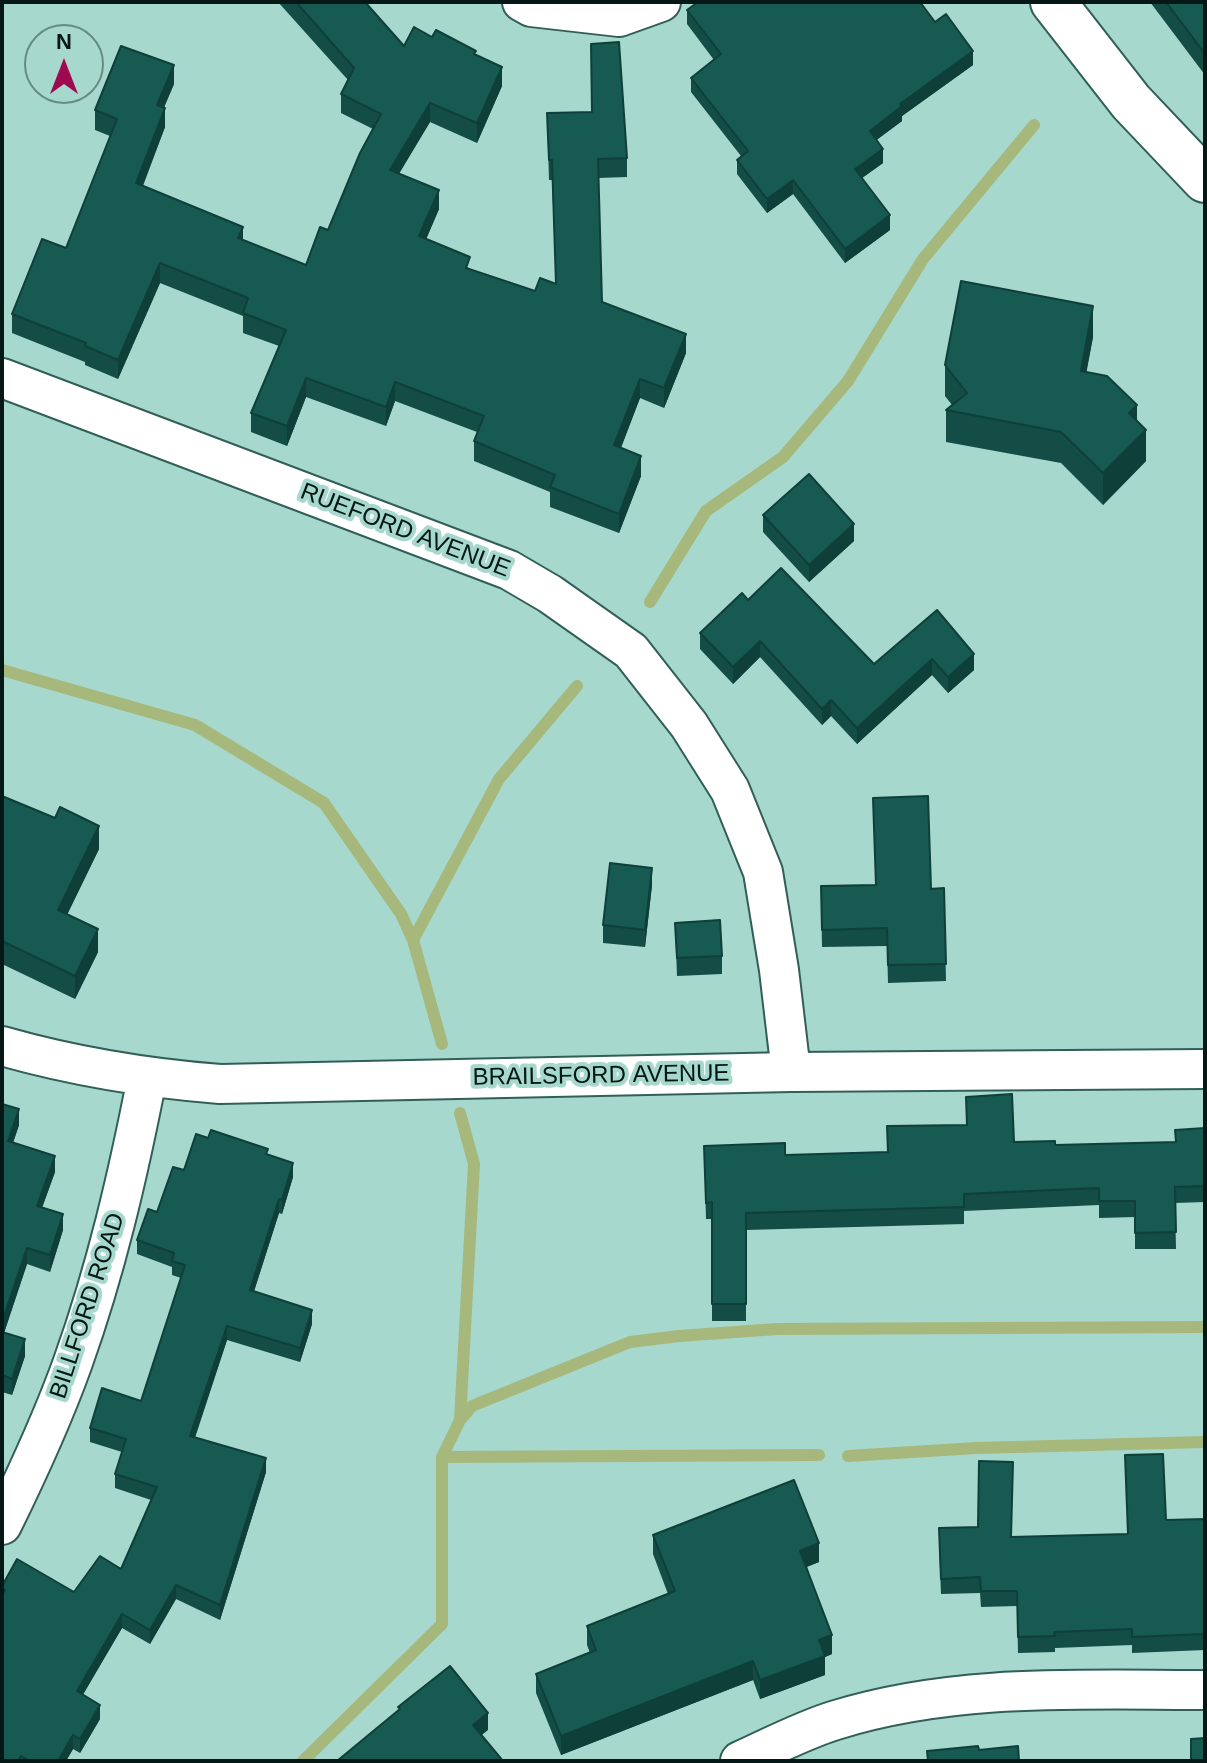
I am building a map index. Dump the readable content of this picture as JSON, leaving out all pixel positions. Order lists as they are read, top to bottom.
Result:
{
  "streets": {
    "street": ["RUEFORD AVENUE", "BRAILSFORD AVENUE", "BILLFORD ROAD"]
  },
  "crossings": [
    ["RUEFORD AVENUE", "BRAILSFORD AVENUE"],
    ["BRAILSFORD AVENUE", "BILLFORD ROAD"]
  ],
  "north": "top"
}
